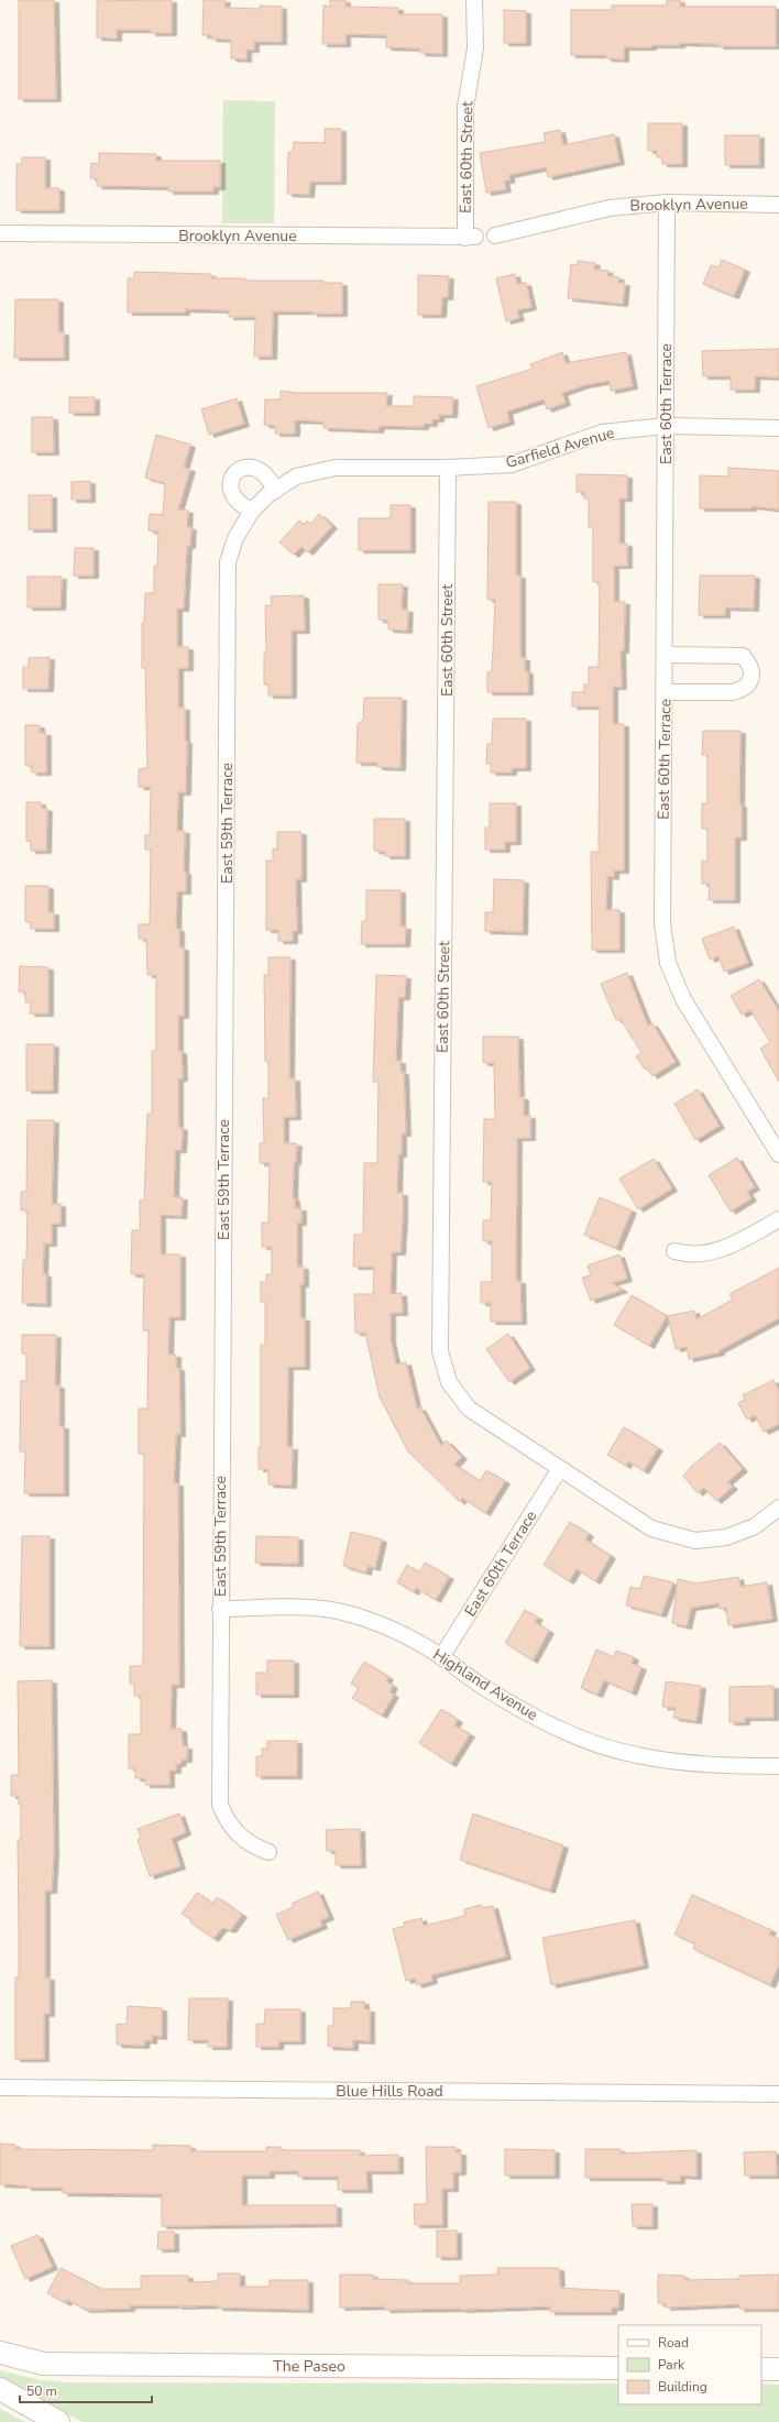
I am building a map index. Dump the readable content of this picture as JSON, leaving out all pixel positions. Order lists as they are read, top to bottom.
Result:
{
  "streets": {
    "main road": ["The Paseo"],
    "street": [
      "East 60th Street",
      "Brooklyn Avenue",
      "East 60th Terrace",
      "Garfield Avenue",
      "East 59th Terrace",
      "Highland Avenue",
      "Blue Hills Road"
    ]
  },
  "crossings": [
    ["East 60th Street", "Brooklyn Avenue"],
    ["East 60th Street", "East 60th Terrace"],
    ["East 60th Street", "Garfield Avenue"],
    ["Brooklyn Avenue", "East 60th Terrace"],
    ["East 60th Terrace", "Garfield Avenue"],
    ["East 60th Terrace", "Highland Avenue"],
    ["Garfield Avenue", "East 59th Terrace"],
    ["East 59th Terrace", "Highland Avenue"]
  ],
  "legend": ["Road", "Park", "Building"],
  "scale_bar": "50 m"
}
